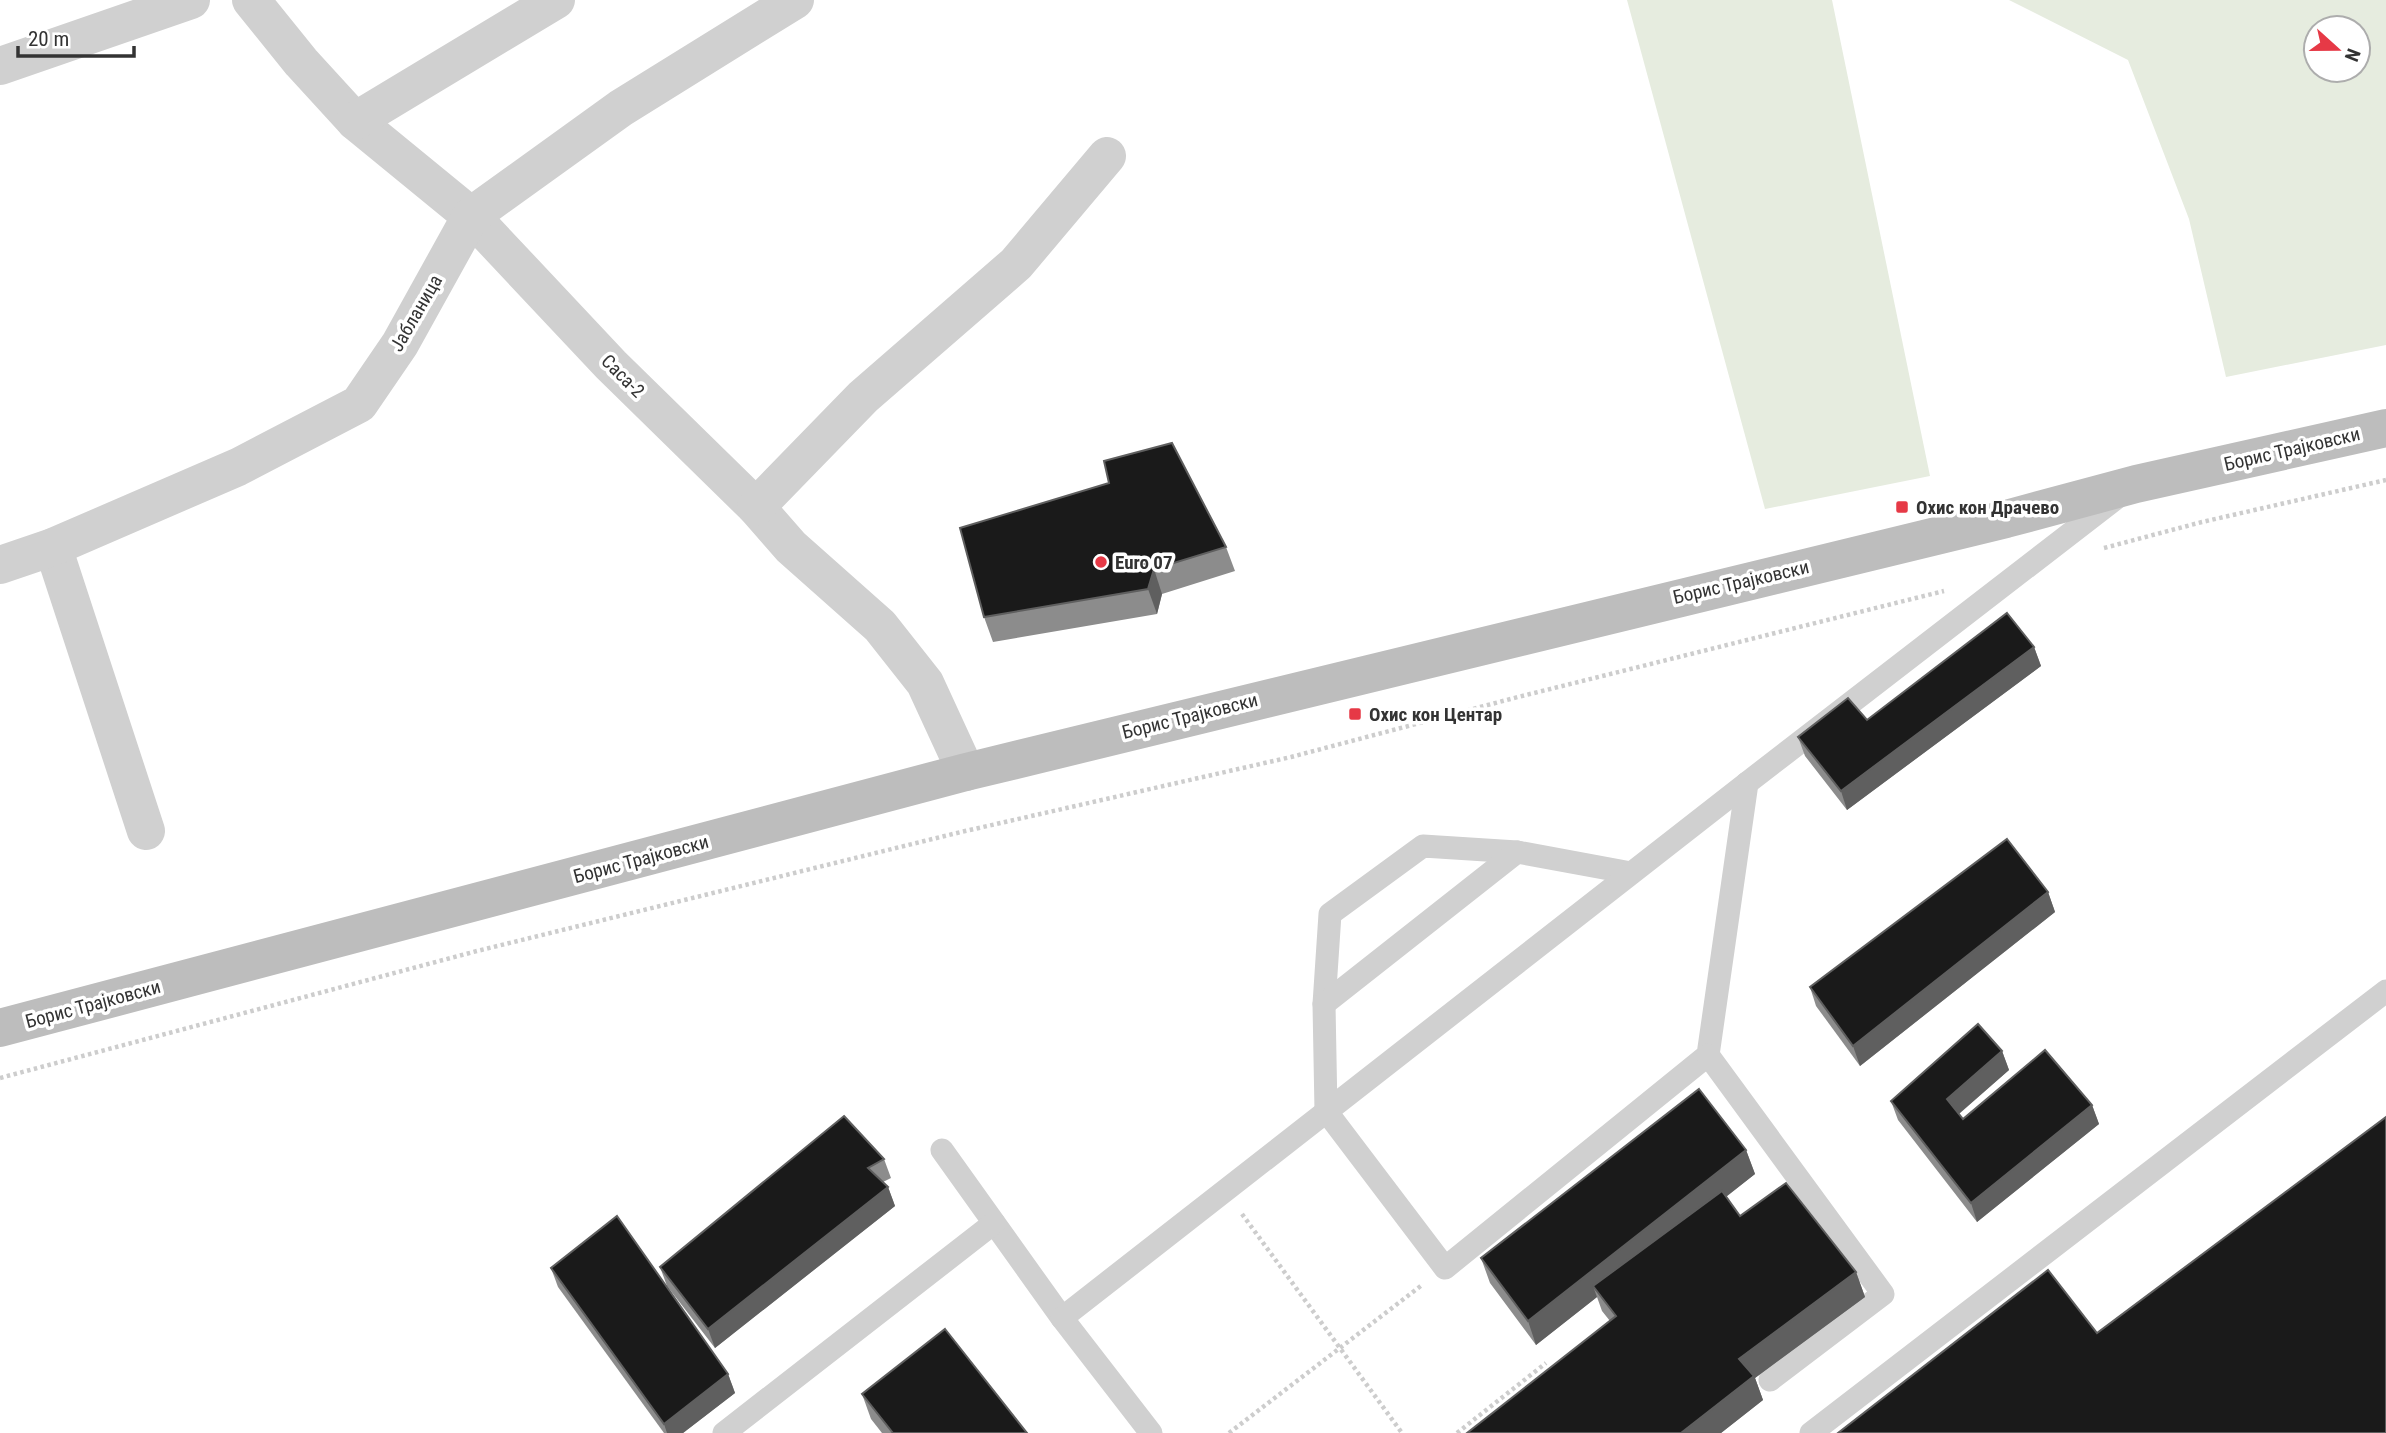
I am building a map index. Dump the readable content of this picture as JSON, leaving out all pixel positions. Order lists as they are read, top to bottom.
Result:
{
  "streets": {
    "main road": ["Борис Трајковски"],
    "street": ["Јабланица", "Саса-2"]
  },
  "crossings": [
    ["Јабланица", "Саса-2"],
    ["Саса-2", "Борис Трајковски"]
  ],
  "places": {
    "transit": ["Охис кон Драчево", "Охис кон Центар"],
    "other": ["Euro 07"]
  },
  "scale_bar": "20 m",
  "north": "right"
}
